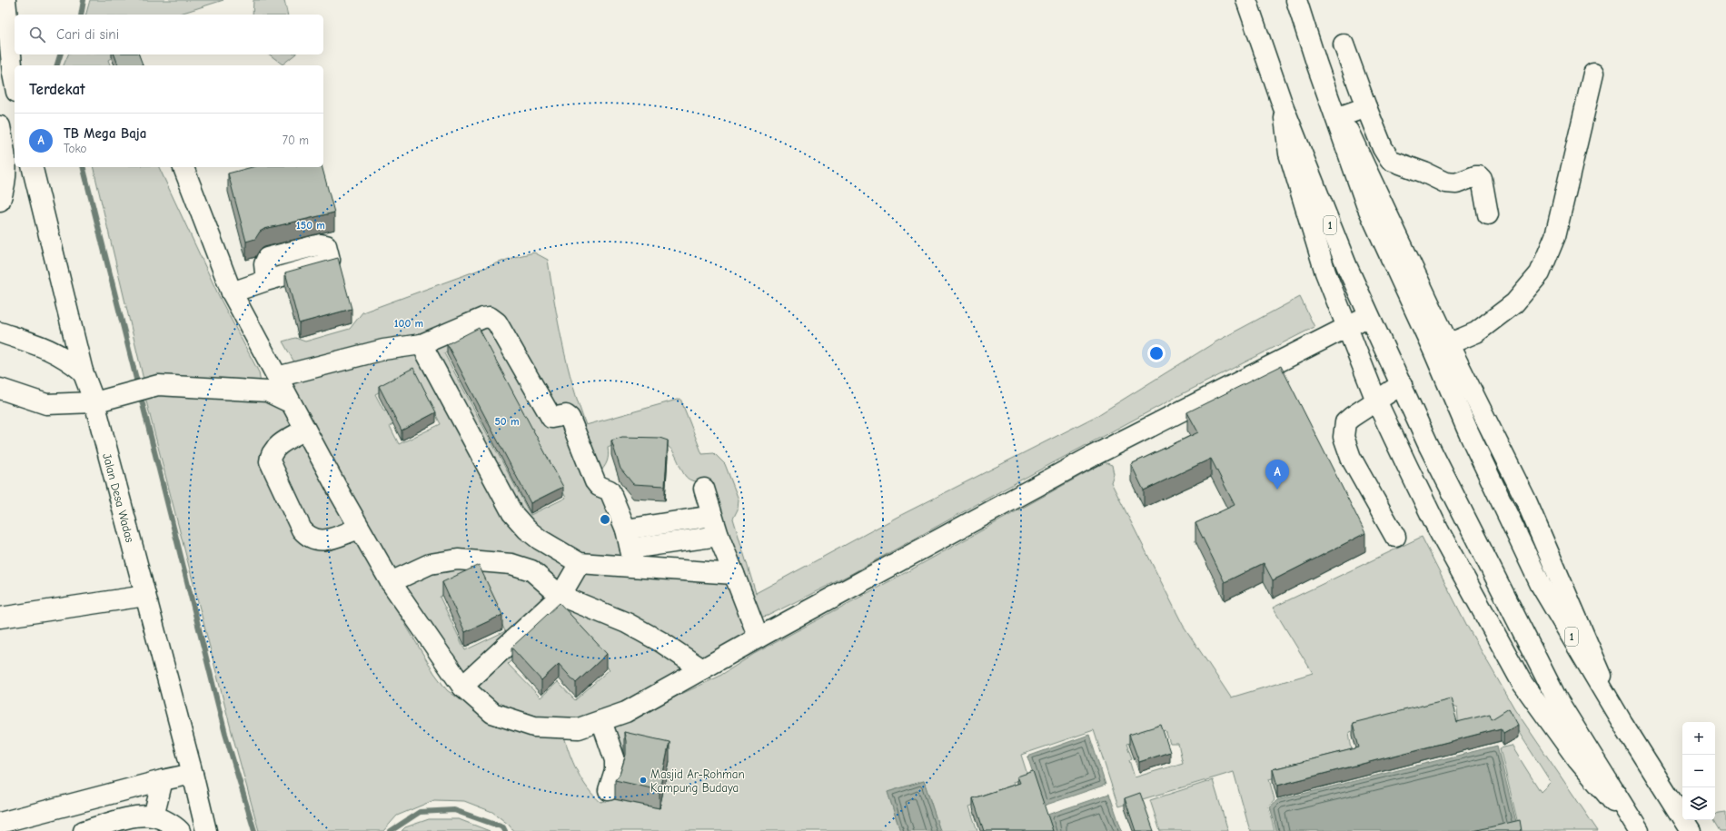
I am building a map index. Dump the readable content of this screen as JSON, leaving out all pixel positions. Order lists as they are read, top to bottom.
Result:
{
  "streets": {
    "main road": ["1", "Jalan Desa Wadas"]
  },
  "places": ["Masjid Ar-Rohman Kampung Budaya"],
  "page": {
    "search": "Cari di sini",
    "heading": "Terdekat",
    "list": [
      {
        "mark": "A",
        "name": "TB Mega Baja",
        "note": "Toko",
        "value": "70 m"
      }
    ],
    "pins": "A",
    "map_buttons": ["+", "−"]
  },
  "rings": ["150 m", "100 m", "50 m"]
}
